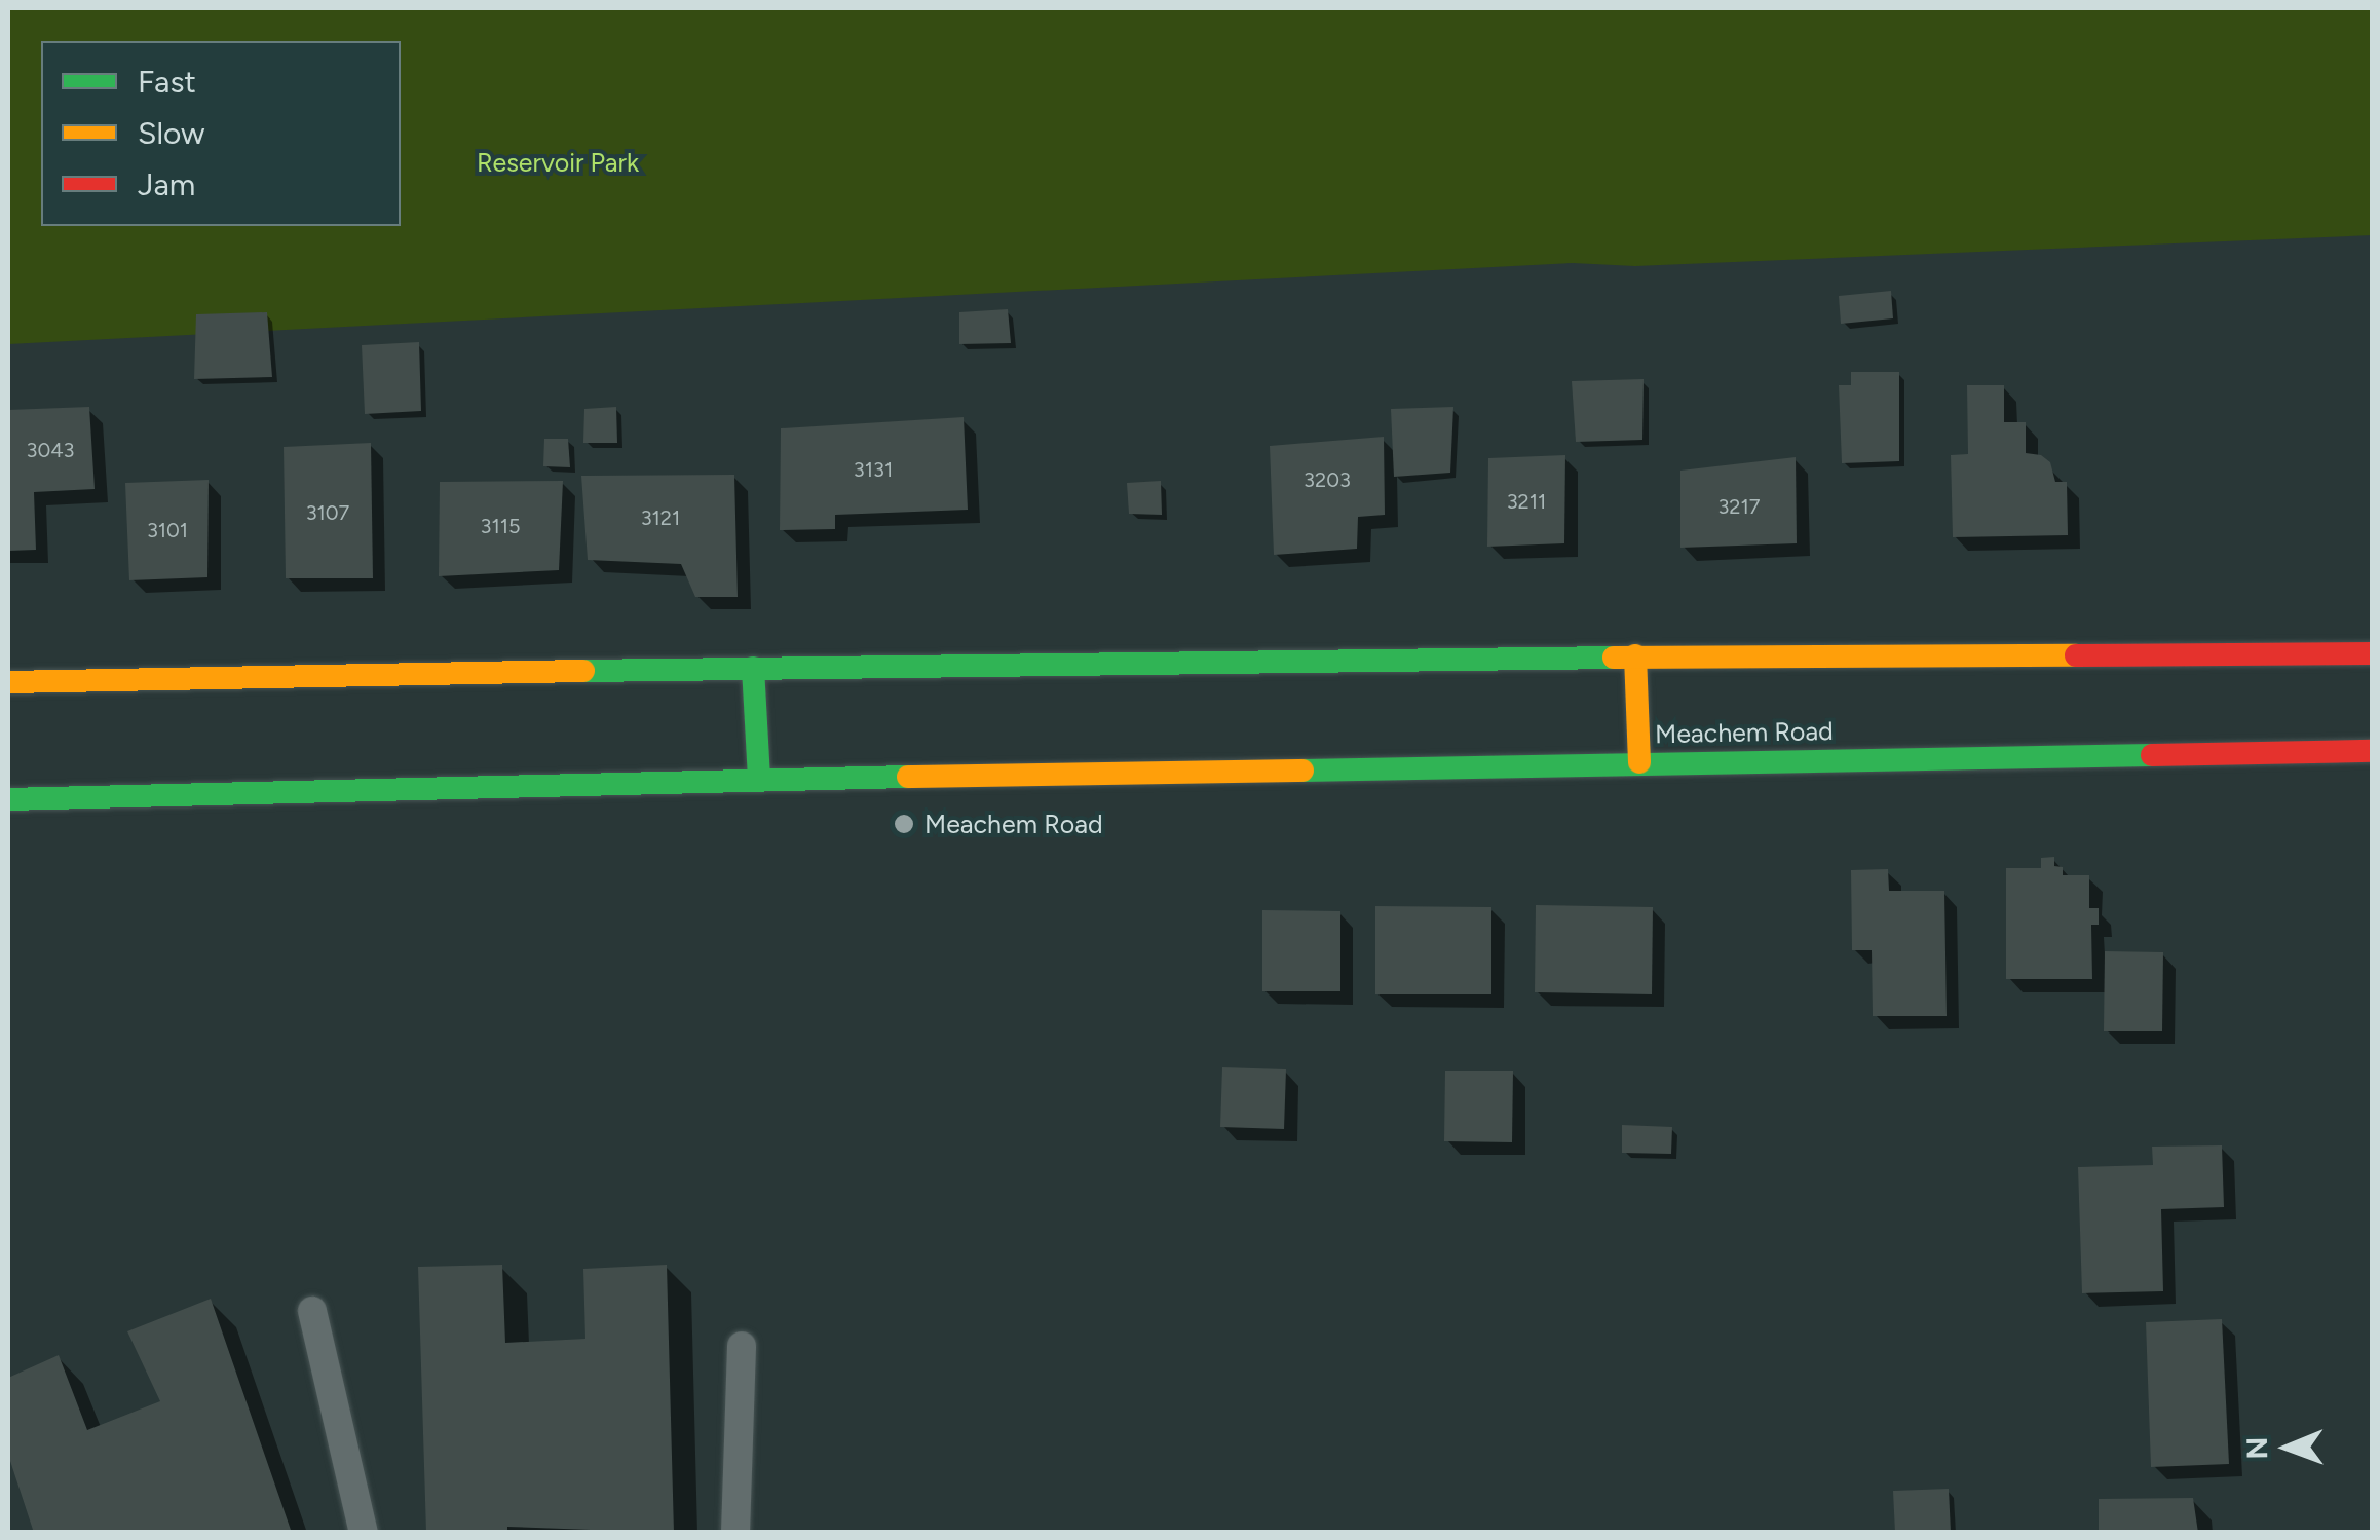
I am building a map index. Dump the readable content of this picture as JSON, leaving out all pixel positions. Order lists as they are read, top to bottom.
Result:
{
  "streets": {
    "street": ["Meachem Road"]
  },
  "parks": ["Reservoir Park"],
  "places": ["Meachem Road"],
  "house_numbers": [
    "3043",
    "3131",
    "3203",
    "3211",
    "3217",
    "3107",
    "3121",
    "3115",
    "3101"
  ],
  "legend": ["Fast", "Slow", "Jam"],
  "north": "left"
}
